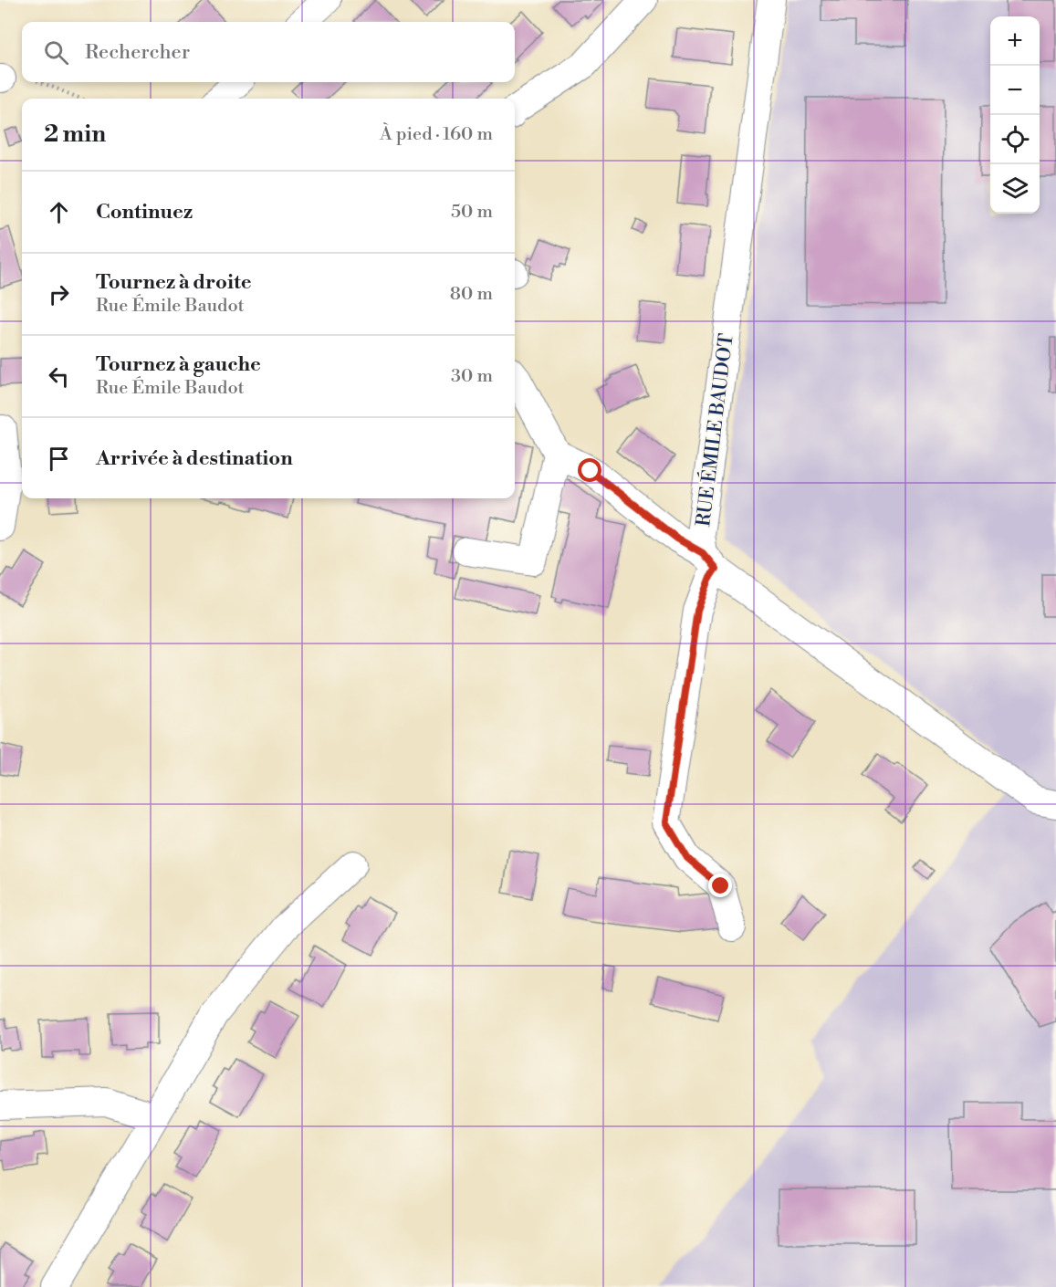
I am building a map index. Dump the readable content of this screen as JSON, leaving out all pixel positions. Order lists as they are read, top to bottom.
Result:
{
  "streets": {
    "street": ["RUE ÉMILE BAUDOT"]
  },
  "page": {
    "map_buttons": ["+", "−"],
    "search": "Rechercher",
    "heading": ["2 min", "À pied · 160 m"],
    "list": [
      ["Continuez", "50 m"],
      ["Tournez à droite", "Rue Émile Baudot", "80 m"],
      ["Tournez à gauche", "Rue Émile Baudot", "30 m"],
      "Arrivée à destination"
    ]
  }
}
